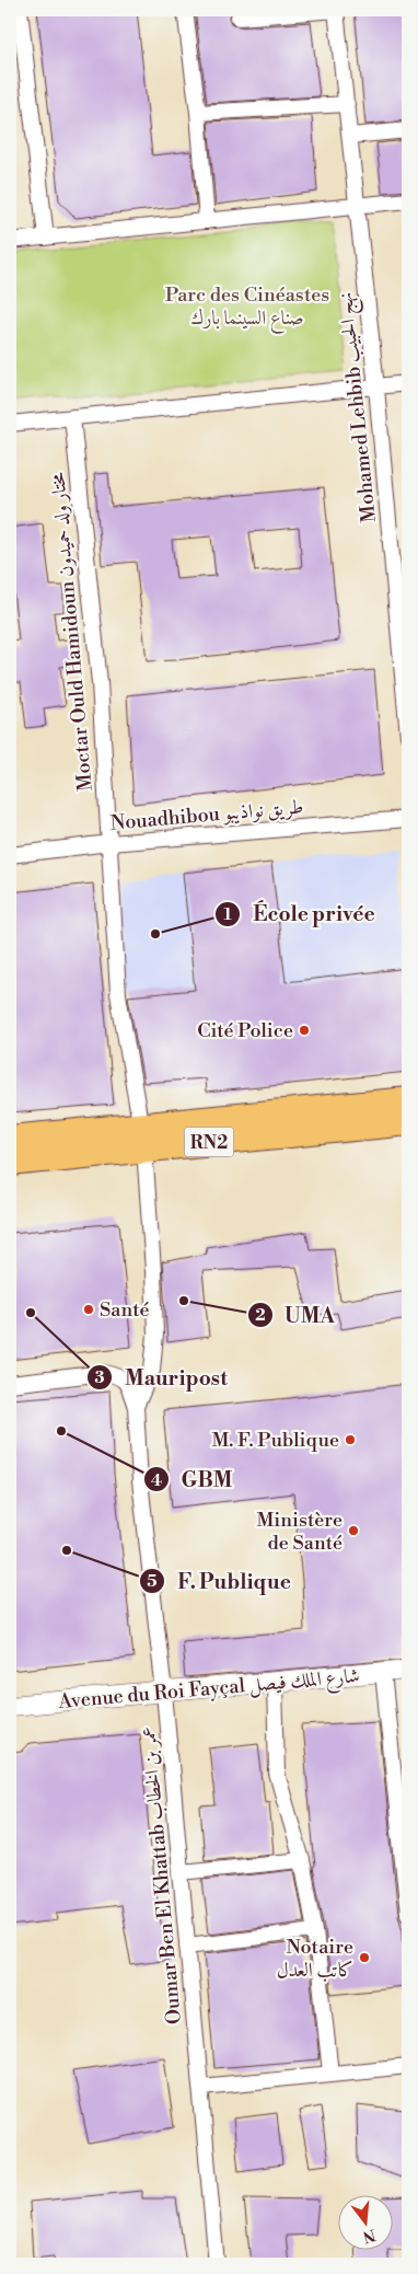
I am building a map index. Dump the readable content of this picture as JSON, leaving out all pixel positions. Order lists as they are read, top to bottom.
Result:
{
  "streets": {
    "highway": ["RN2"],
    "street": [
      "Mohamed Lehbib نهج الحبيب",
      "Moctar Ould Hamidoun مختار ولد حميدون",
      "Nouadhibou طريق نواذيبو",
      "Avenue du Roi Fayçal شارع الملك فيصل",
      "Oumar Ben El Khattab عمر بن الخطاب"
    ]
  },
  "crossings": [
    ["Moctar Ould Hamidoun مختار ولد حميدون", "Nouadhibou طريق نواذيبو"],
    ["Moctar Ould Hamidoun مختار ولد حميدون", "RN2"],
    ["Moctar Ould Hamidoun مختار ولد حميدون", "Oumar Ben El Khattab عمر بن الخطاب"],
    ["RN2", "Oumar Ben El Khattab عمر بن الخطاب"],
    ["Avenue du Roi Fayçal شارع الملك فيصل", "Oumar Ben El Khattab عمر بن الخطاب"]
  ],
  "parks": ["Parc des Cinéastes صناع السينما بارك"],
  "places": [
    "École privée",
    "Cité Police",
    "UMA",
    "Santé",
    "Mauripost",
    "GBM",
    "M. F. Publique",
    "Ministère de Santé",
    "F. Publique",
    "Notaire كاتب العدل"
  ],
  "north": "bottom"
}
